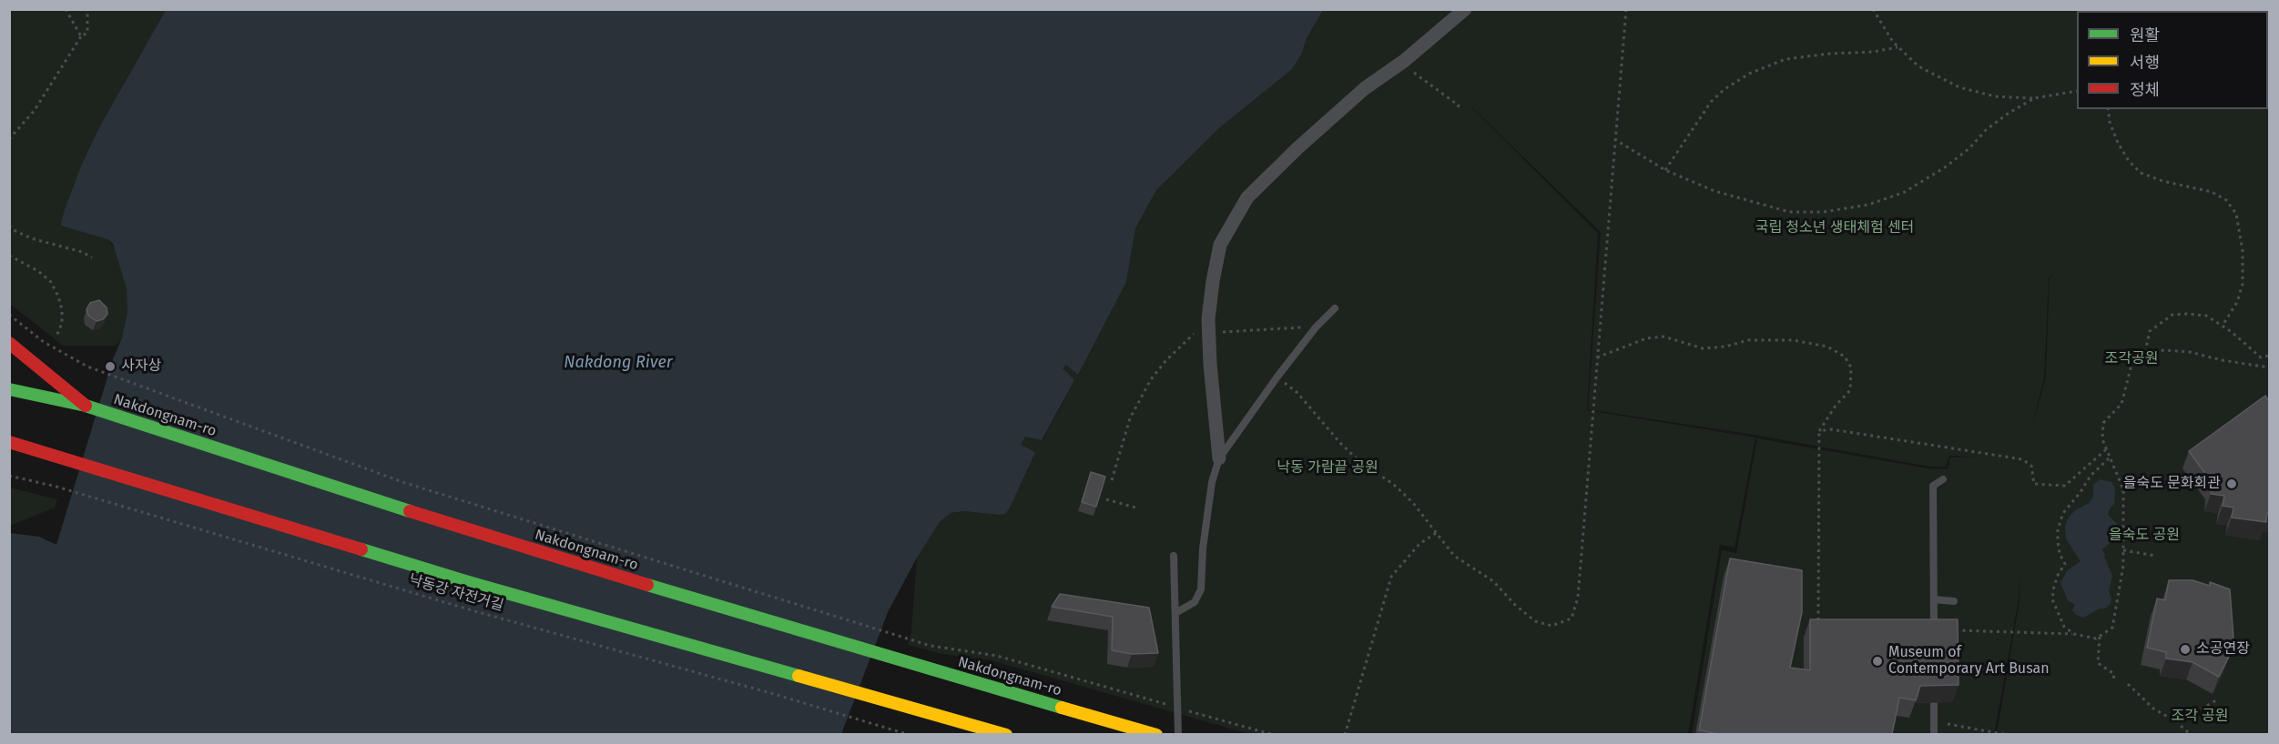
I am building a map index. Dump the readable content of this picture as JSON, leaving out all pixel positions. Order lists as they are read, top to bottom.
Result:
{
  "streets": {
    "main road": ["Nakdongnam-ro"],
    "path": ["낙동강 자전거길"]
  },
  "water": ["Nakdong River"],
  "parks": [
    "국립 청소년 생태체험 센터",
    "조각공원",
    "낙동 가람끝 공원",
    "을숙도 공원",
    "조각 공원"
  ],
  "places": [
    "사자상",
    "을숙도 문화회관",
    "소공연장",
    "Museum of Contemporary Art Busan"
  ],
  "legend": ["원활", "서행", "정체"]
}
